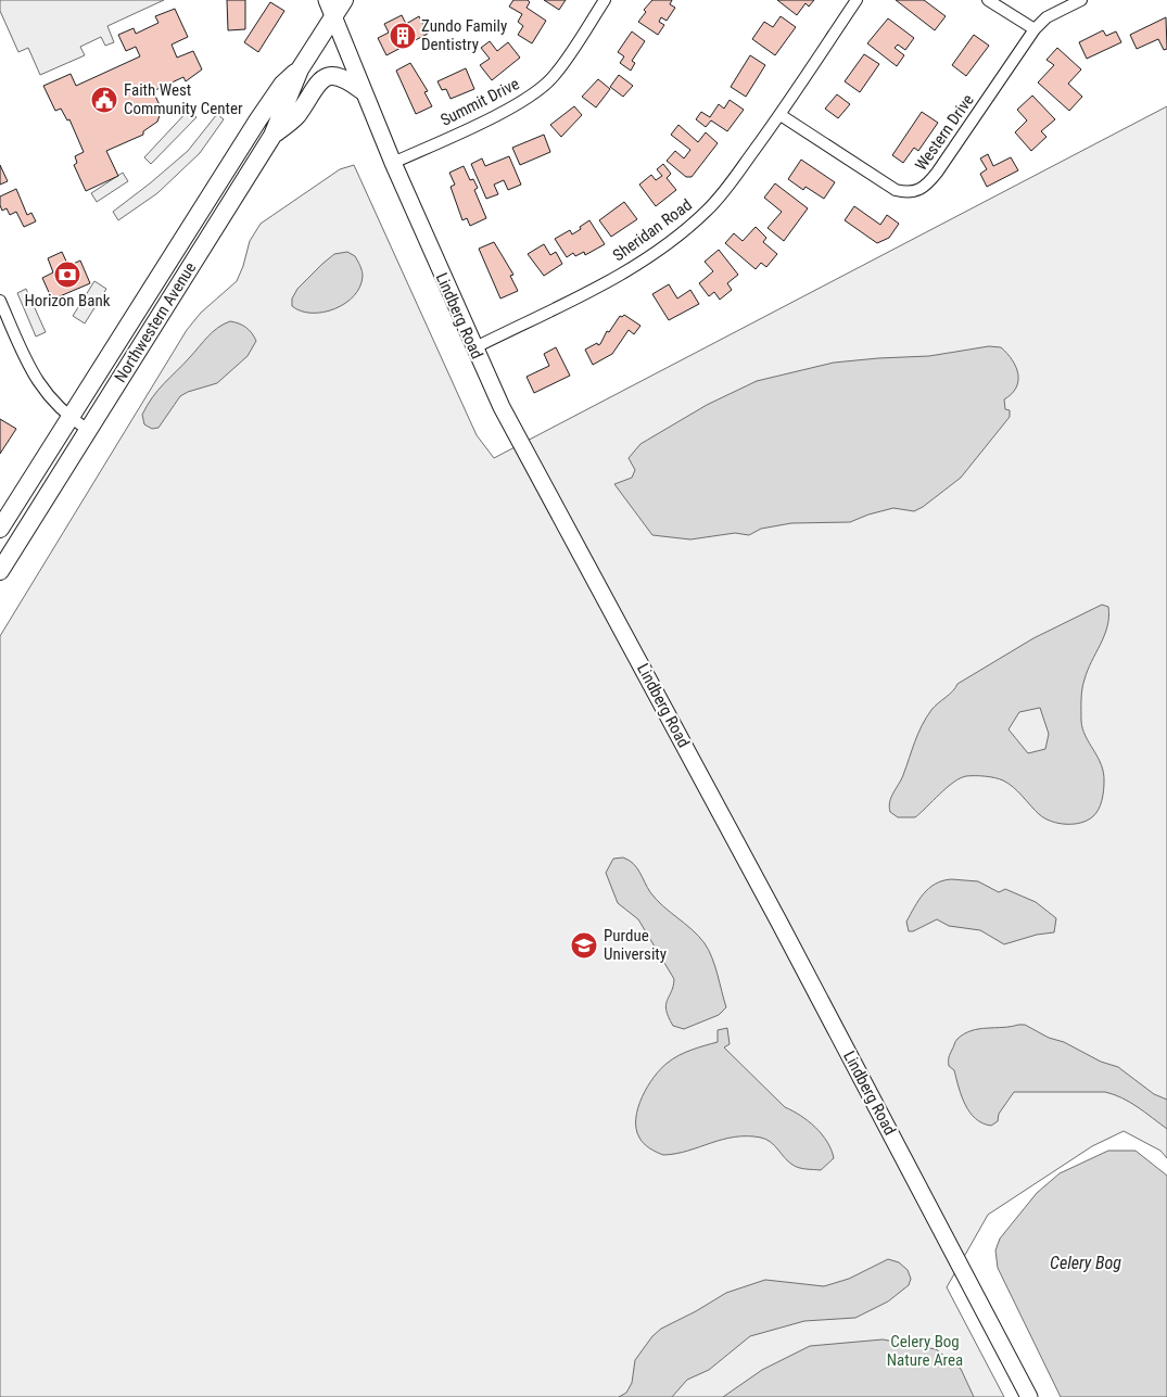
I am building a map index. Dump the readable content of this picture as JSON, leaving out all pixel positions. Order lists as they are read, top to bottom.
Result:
{
  "streets": {
    "main road": ["Lindberg Road", "Northwestern Avenue"],
    "street": ["Summit Drive", "Western Drive", "Sheridan Road"]
  },
  "crossings": [
    ["Summit Drive", "Lindberg Road"],
    ["Western Drive", "Sheridan Road"],
    ["Sheridan Road", "Lindberg Road"],
    ["Lindberg Road", "Northwestern Avenue"]
  ],
  "water": ["Celery Bog"],
  "parks": ["Celery Bog Nature Area"],
  "places": {
    "building": ["Zundo Family Dentistry"],
    "public building": ["Faith West Community Center"],
    "bank": ["Horizon Bank"],
    "school or university": ["Purdue University"]
  }
}
